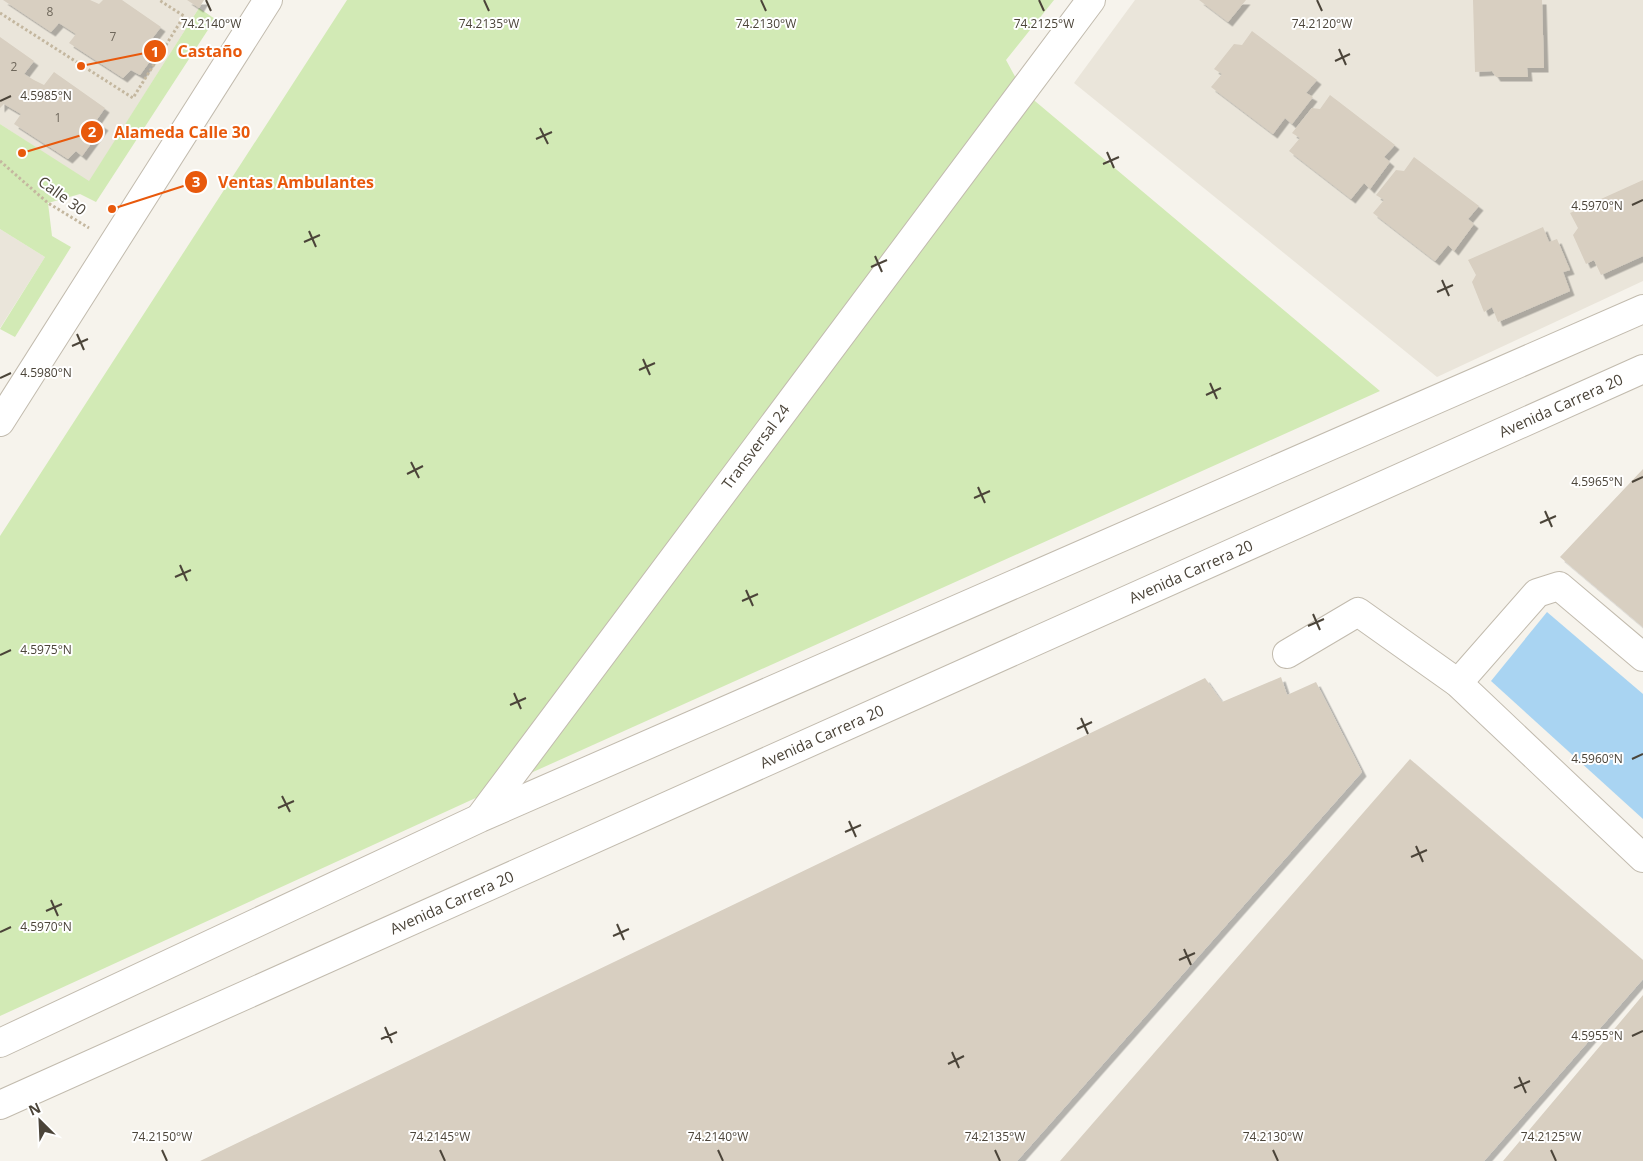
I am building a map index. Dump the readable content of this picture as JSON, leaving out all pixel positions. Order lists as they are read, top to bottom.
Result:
{
  "streets": {
    "street": ["Avenida Carrera 20", "Transversal 24"],
    "path": ["Calle 30"]
  },
  "places": ["Castaño", "Alameda Calle 30", "Ventas Ambulantes"],
  "house_numbers": [
    "8",
    "7",
    "2",
    "1"
  ],
  "north": "top left",
  "coordinates": [
    "74.2130°W",
    "74.2120°W",
    "74.2140°W",
    "74.2135°W",
    "74.2125°W",
    "4.5985°N",
    "4.5970°N",
    "4.5980°N",
    "4.5965°N",
    "4.5975°N",
    "4.5960°N",
    "4.5955°N",
    "74.2150°W",
    "74.2145°W"
  ]
}
